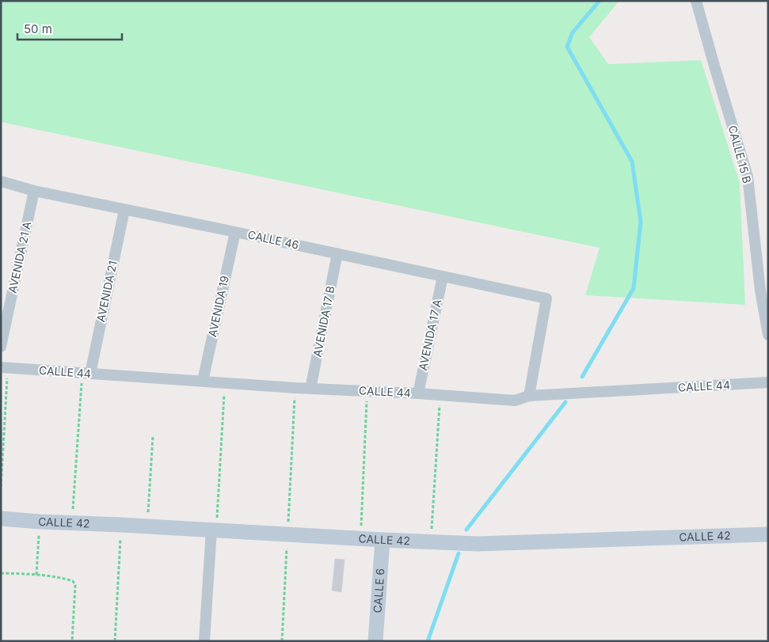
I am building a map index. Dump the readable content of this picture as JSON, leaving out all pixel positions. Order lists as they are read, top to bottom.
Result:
{
  "streets": {
    "street": [
      "CALLE 15 B",
      "CALLE 46",
      "AVENIDA 21 A",
      "AVENIDA 21",
      "AVENIDA 19",
      "AVENIDA 17 B",
      "AVENIDA 17 A",
      "CALLE 44",
      "CALLE 42",
      "CALLE 6"
    ]
  },
  "crossings": [
    ["CALLE 46", "AVENIDA 21 A"],
    ["CALLE 46", "AVENIDA 21"],
    ["CALLE 46", "AVENIDA 19"],
    ["CALLE 46", "AVENIDA 17 B"],
    ["CALLE 46", "AVENIDA 17 A"],
    ["CALLE 46", "CALLE 44"],
    ["AVENIDA 21", "CALLE 44"],
    ["AVENIDA 19", "CALLE 44"],
    ["AVENIDA 17 B", "CALLE 44"],
    ["AVENIDA 17 A", "CALLE 44"],
    ["CALLE 42", "CALLE 6"]
  ],
  "scale_bar": "50 m"
}
